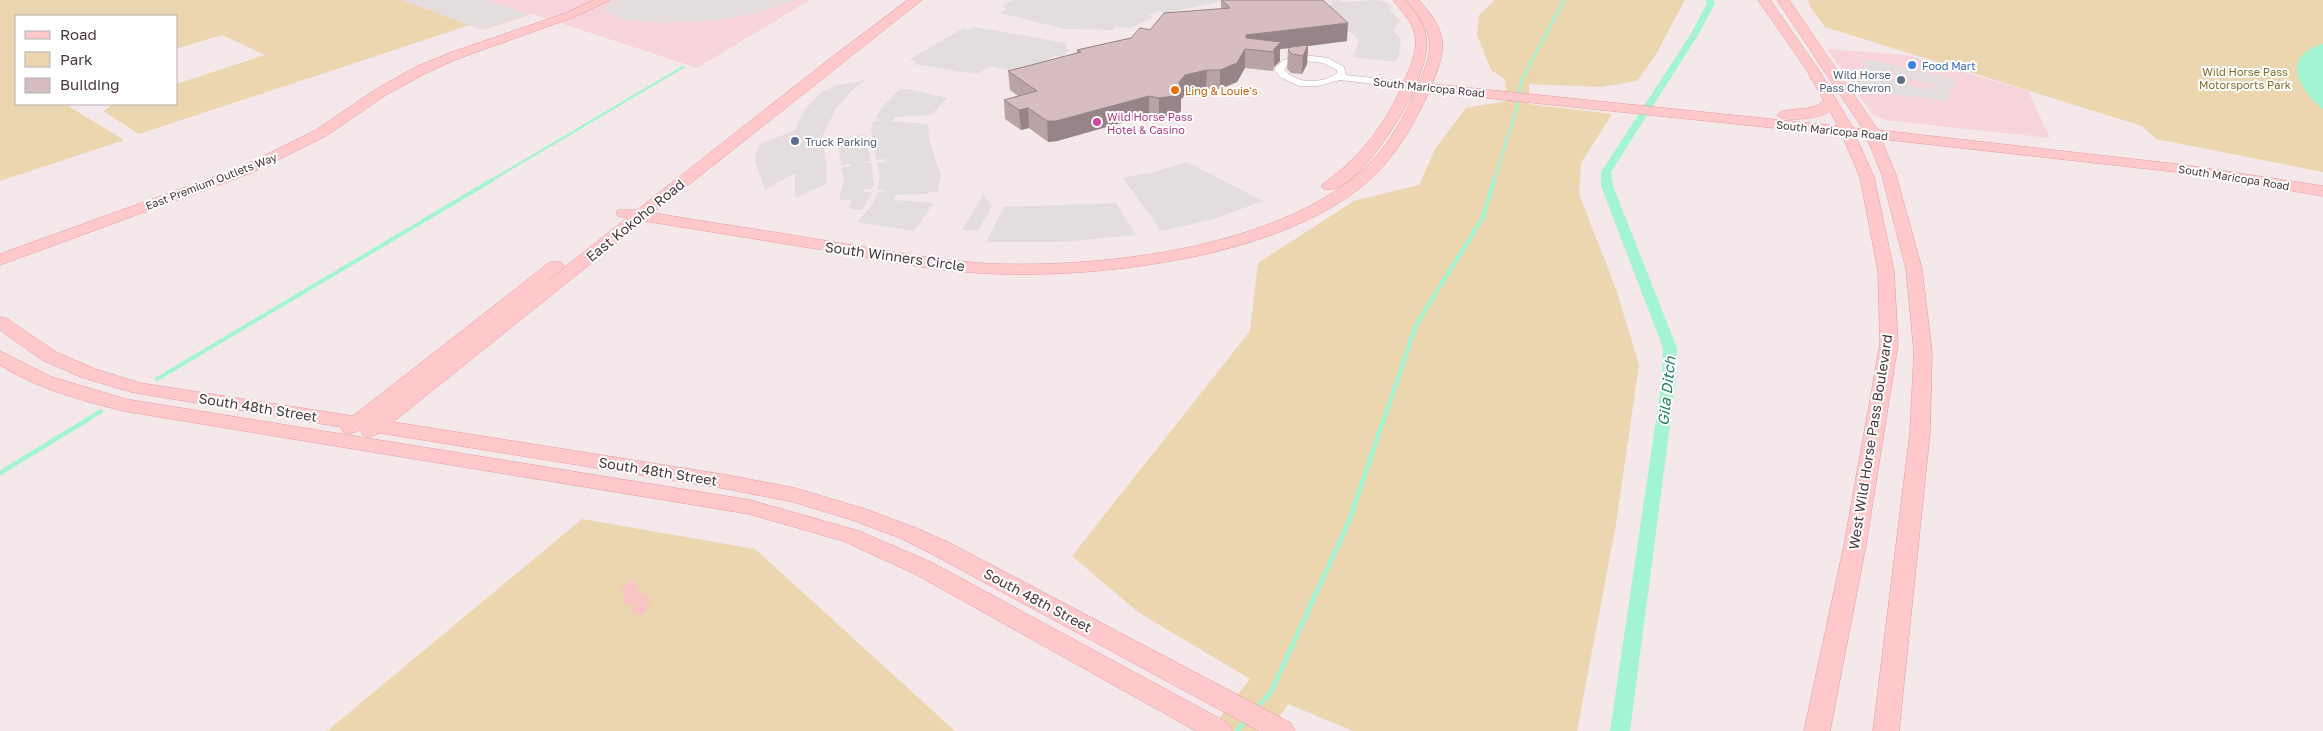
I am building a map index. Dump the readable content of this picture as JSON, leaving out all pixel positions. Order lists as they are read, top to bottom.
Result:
{
  "streets": {
    "main road": ["South Maricopa Road", "West Wild Horse Pass Boulevard"],
    "street": [
      "East Premium Outlets Way",
      "East Kokoho Road",
      "South Winners Circle",
      "South 48th Street"
    ]
  },
  "crossings": [
    ["South Maricopa Road", "South Winners Circle"],
    ["South Maricopa Road", "West Wild Horse Pass Boulevard"],
    ["East Kokoho Road", "South Winners Circle"],
    ["East Kokoho Road", "South 48th Street"]
  ],
  "water": ["Gila Ditch"],
  "parks": ["Wild Horse Pass Motorsports Park"],
  "places": [
    "Food Mart",
    "Wild Horse Pass Chevron",
    "Ling & Louie's",
    "Wild Horse Pass Hotel & Casino",
    "Truck Parking"
  ],
  "legend": ["Road", "Park", "Building"]
}
